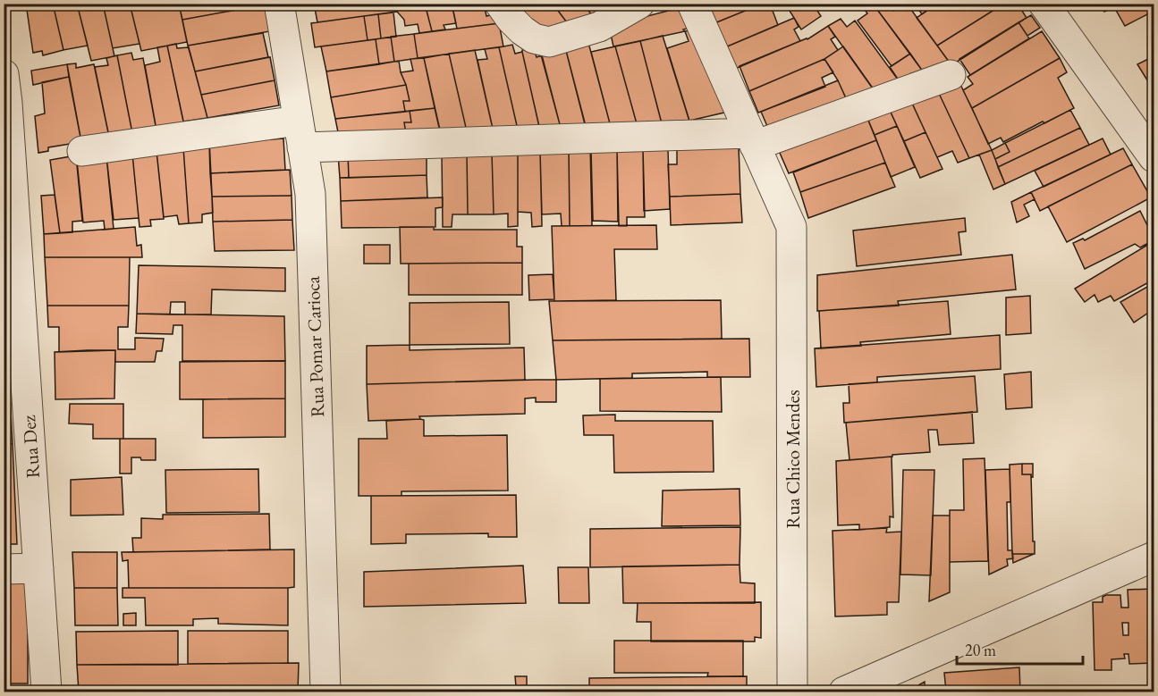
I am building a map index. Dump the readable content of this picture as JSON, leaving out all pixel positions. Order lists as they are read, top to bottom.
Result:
{
  "streets": {
    "street": ["Rua Pomar Carioca", "Rua Dez", "Rua Chico Mendes"]
  },
  "scale_bar": "20 m"
}
